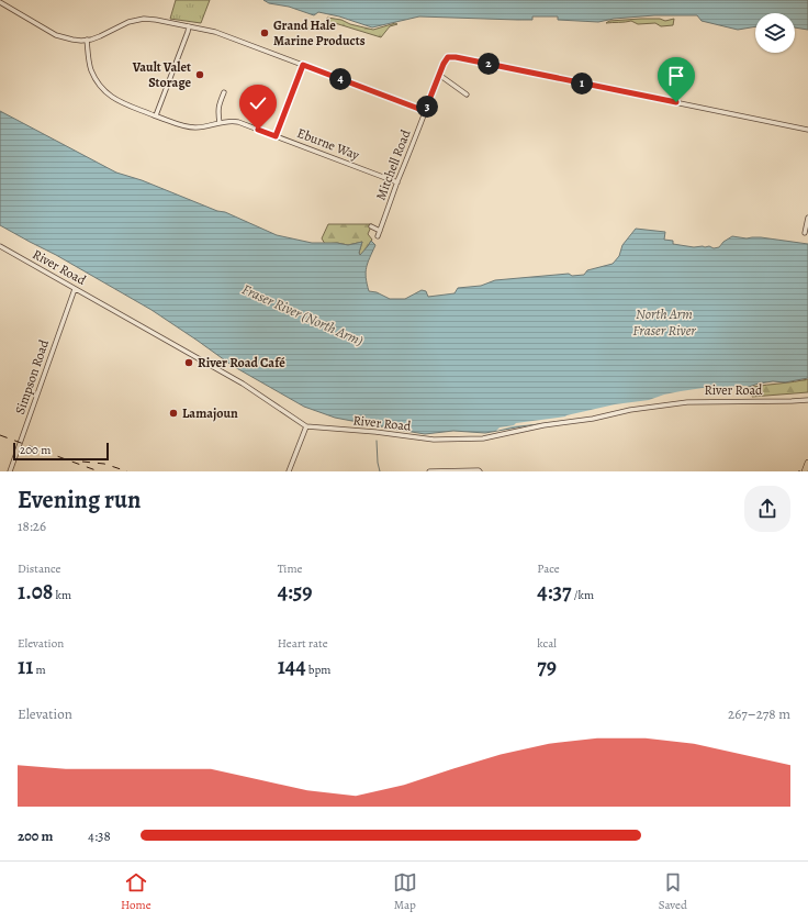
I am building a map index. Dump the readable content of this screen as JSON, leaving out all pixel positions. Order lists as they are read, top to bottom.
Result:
{
  "streets": {
    "street": [
      "Eburne Way",
      "Mitchell Road",
      "River Road",
      "Simpson Road"
    ]
  },
  "crossings": [
    ["Eburne Way", "Mitchell Road"],
    ["River Road", "Simpson Road"]
  ],
  "water": ["North Arm Fraser River", "Fraser River (North Arm)"],
  "places": [
    "Grand Hale Marine Products",
    "Vault Valet Storage",
    "River Road Café",
    "Lamajoun"
  ],
  "scale_bar": "200 m",
  "page": {
    "pins": [
      "2",
      "4",
      "1",
      "3"
    ],
    "scale": "200 m",
    "heading": ["Evening run", "18:26"],
    "stats": [
      ["Distance", "1.08 km"],
      ["Time", "4:59"],
      ["Pace", "4:37 /km"],
      ["Elevation", "11 m"],
      ["Heart rate", "144 bpm"],
      ["kcal", "79"]
    ],
    "chart": ["Elevation", "267–278 m"],
    "list": [
      {
        "name": "200 m",
        "note": "4:38"
      }
    ],
    "tabs": ["Home", "Map", "Saved"]
  }
}
